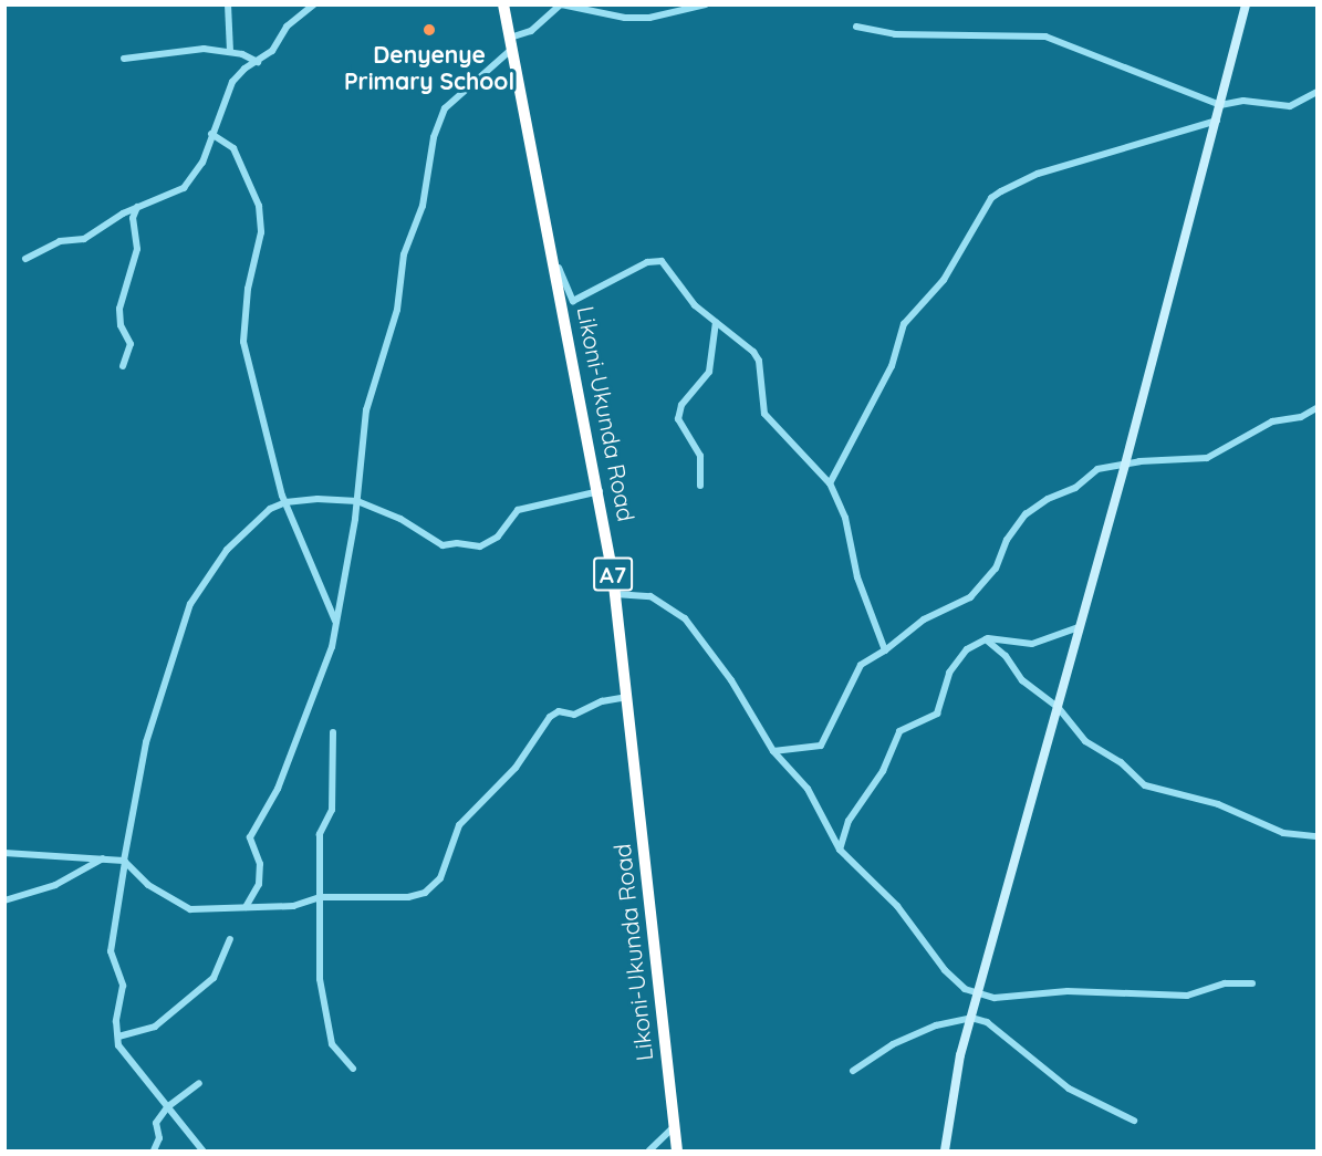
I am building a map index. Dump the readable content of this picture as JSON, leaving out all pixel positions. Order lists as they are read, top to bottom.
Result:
{
  "streets": {
    "highway": ["Likoni-Ukunda Road", "A7"]
  },
  "places": ["Denyenye Primary School"]
}
